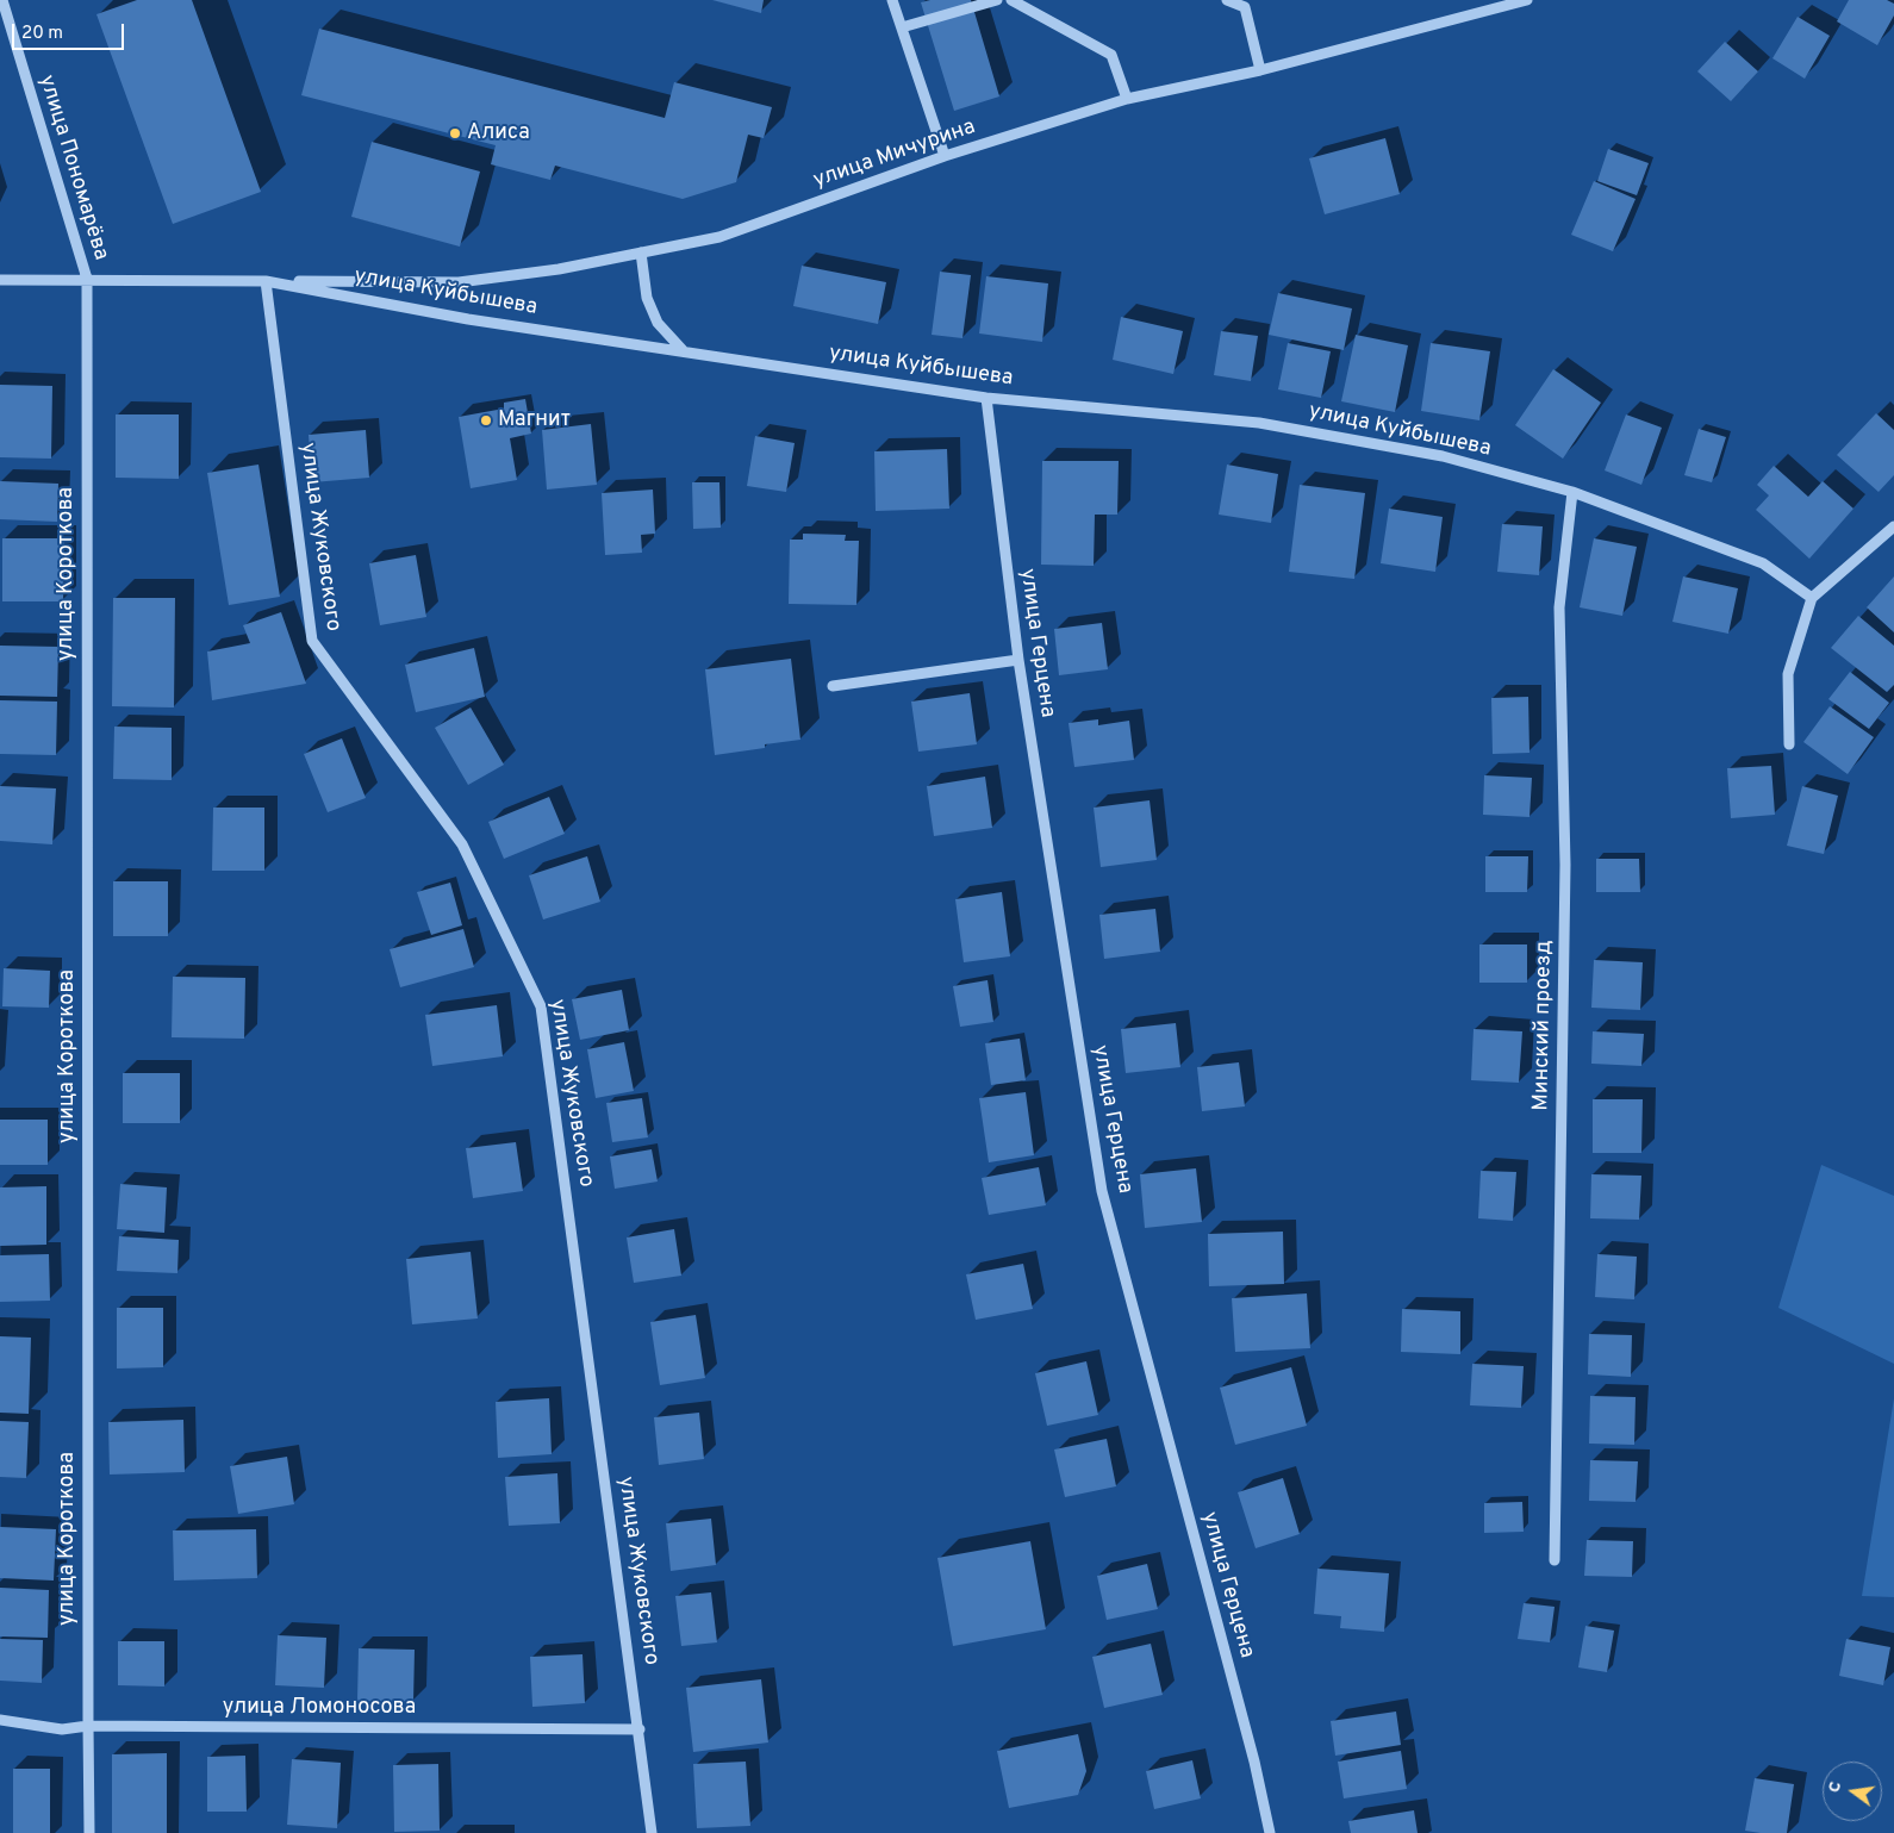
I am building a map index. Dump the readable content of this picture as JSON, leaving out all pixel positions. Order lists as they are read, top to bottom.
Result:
{
  "streets": {
    "street": [
      "улица Мичурина",
      "улица Пономарёва",
      "улица Куйбышева",
      "улица Жуковского",
      "улица Короткова",
      "улица Герцена",
      "Минский проезд",
      "улица Ломоносова"
    ]
  },
  "crossings": [
    ["улица Мичурина", "улица Куйбышева"],
    ["улица Мичурина", "улица Жуковского"],
    ["улица Пономарёва", "улица Куйбышева"],
    ["улица Пономарёва", "улица Короткова"],
    ["улица Куйбышева", "улица Жуковского"],
    ["улица Куйбышева", "улица Короткова"],
    ["улица Куйбышева", "улица Герцена"],
    ["улица Куйбышева", "Минский проезд"],
    ["улица Жуковского", "улица Ломоносова"],
    ["улица Короткова", "улица Ломоносова"]
  ],
  "places": ["Алиса", "Магнит"],
  "scale_bar": "20 m",
  "north": "left"
}
